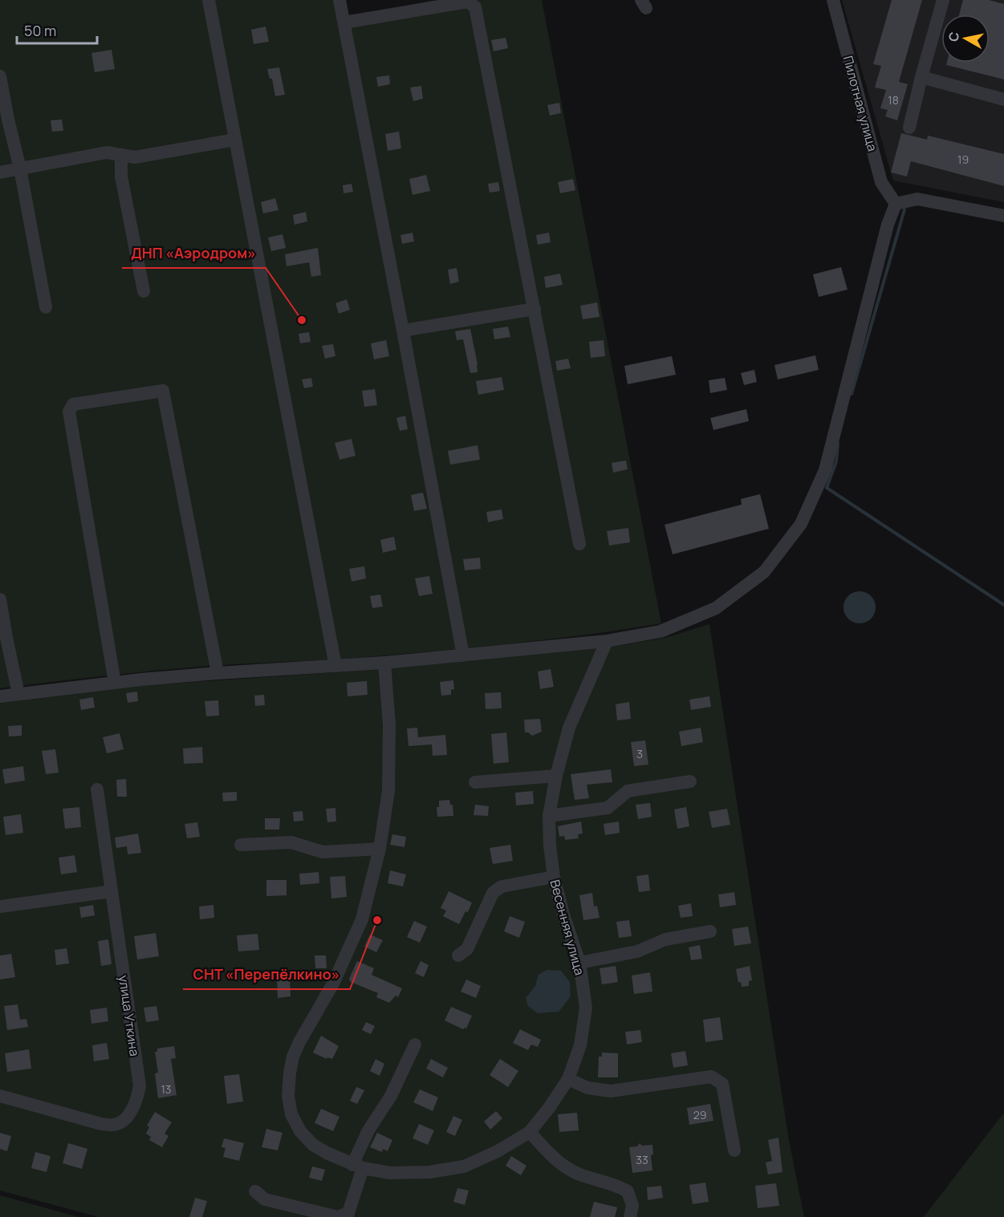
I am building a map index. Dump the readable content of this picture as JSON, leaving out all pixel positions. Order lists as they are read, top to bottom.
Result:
{
  "streets": {
    "street": ["Пилотная улица", "Весенняя улица", "улица Уткина"]
  },
  "places": ["ДНП «Аэродром»", "СНТ «Перепёлкино»"],
  "house_numbers": [
    "18",
    "19",
    "3",
    "13",
    "29",
    "33"
  ],
  "scale_bar": "50 m",
  "north": "left"
}
